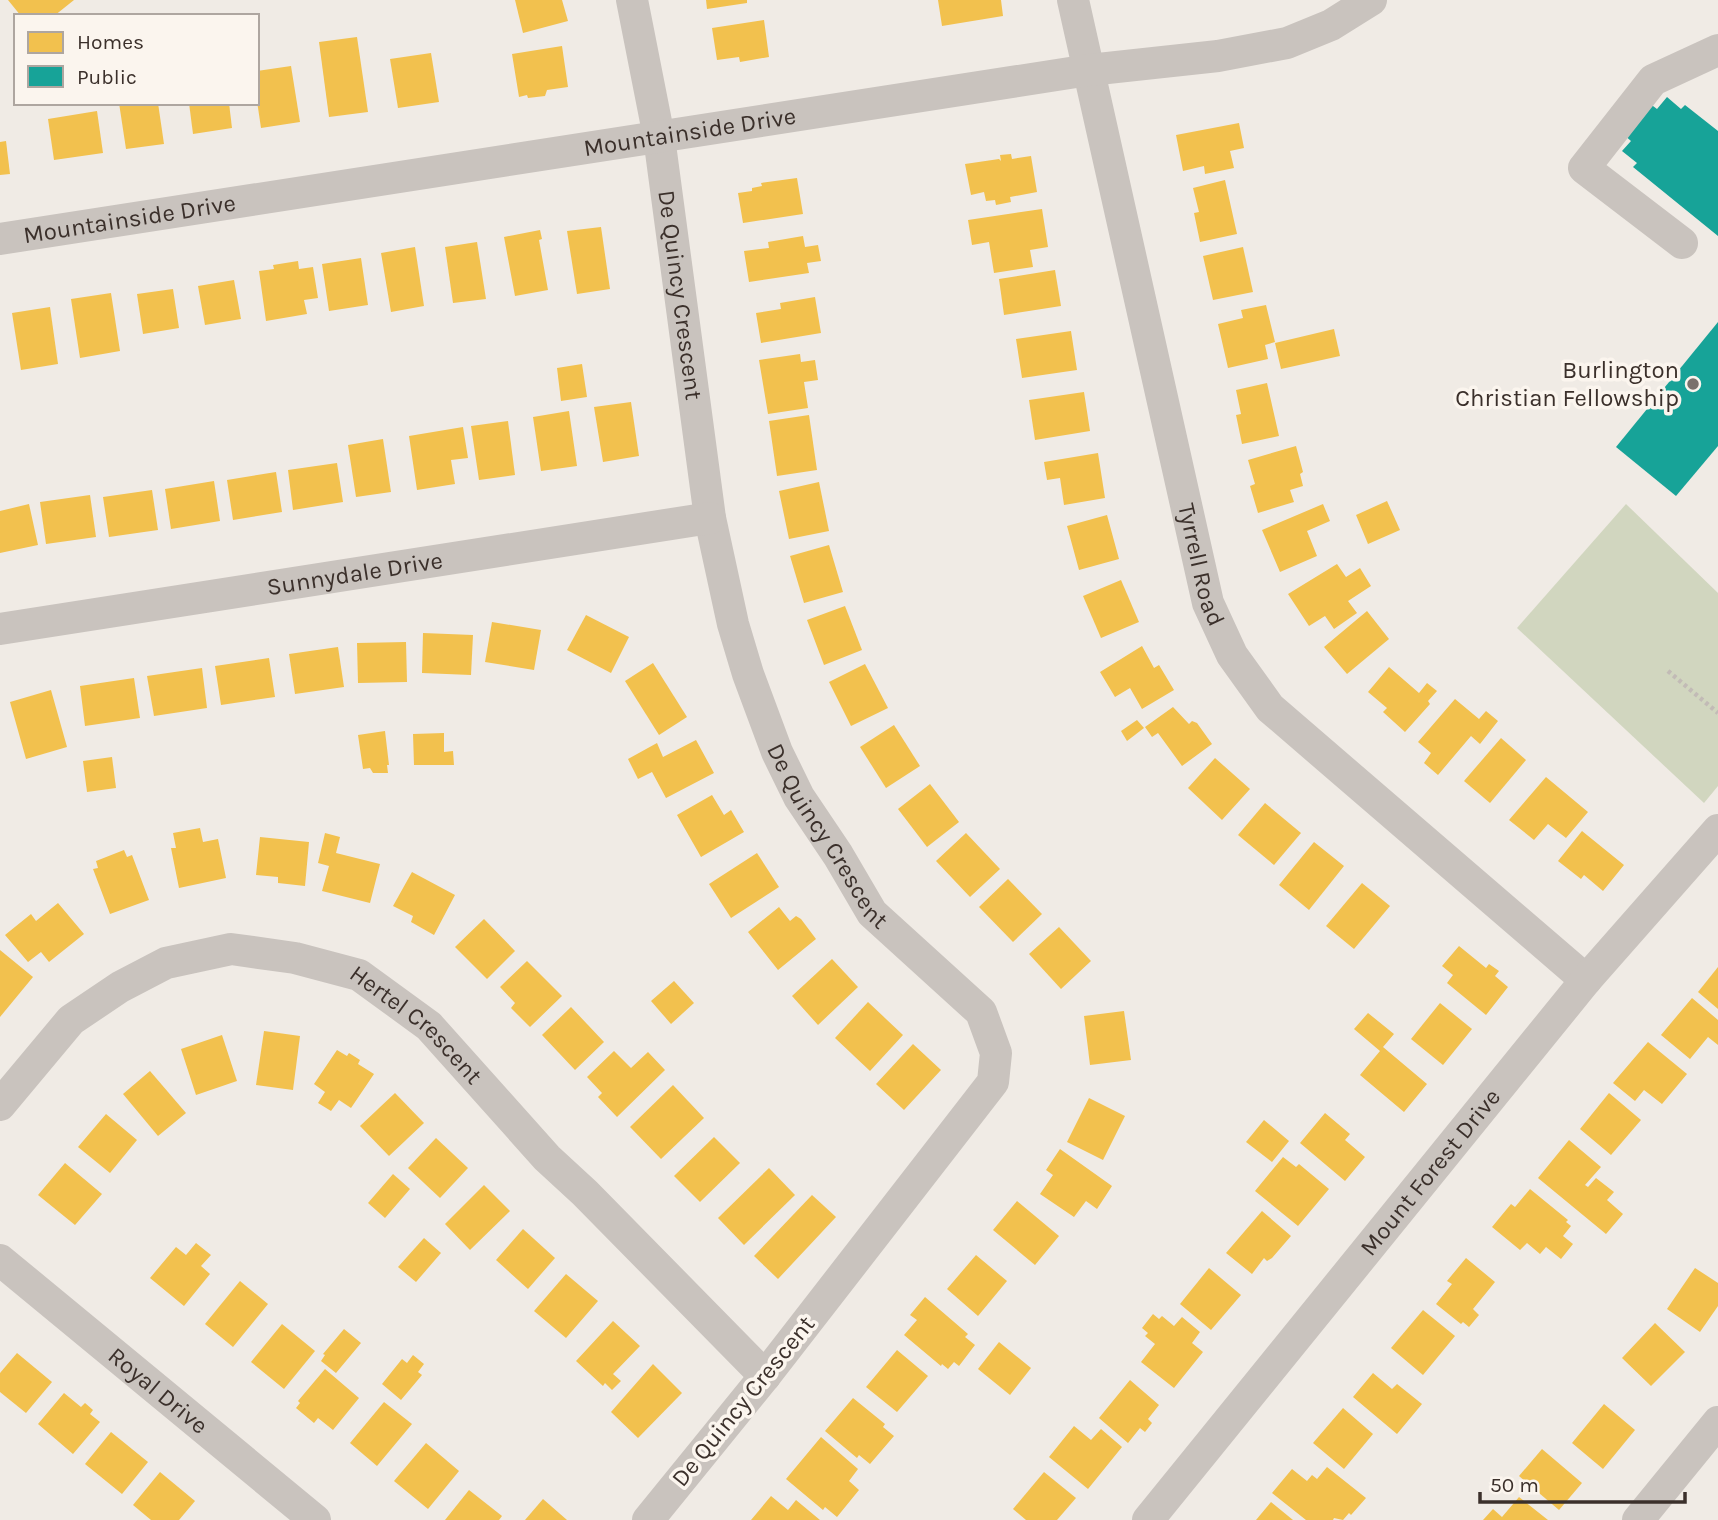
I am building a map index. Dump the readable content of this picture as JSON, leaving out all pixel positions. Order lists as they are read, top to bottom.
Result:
{
  "streets": {
    "street": [
      "Mountainside Drive",
      "De Quincy Crescent",
      "Tyrrell Road",
      "Sunnydale Drive",
      "Hertel Crescent",
      "Mount Forest Drive",
      "Royal Drive"
    ]
  },
  "crossings": [
    ["Mountainside Drive", "De Quincy Crescent"],
    ["Mountainside Drive", "Tyrrell Road"],
    ["De Quincy Crescent", "Sunnydale Drive"],
    ["De Quincy Crescent", "Hertel Crescent"],
    ["Tyrrell Road", "Mount Forest Drive"]
  ],
  "places": ["Burlington Christian Fellowship"],
  "legend": ["Homes", "Public"],
  "scale_bar": "50 m"
}
